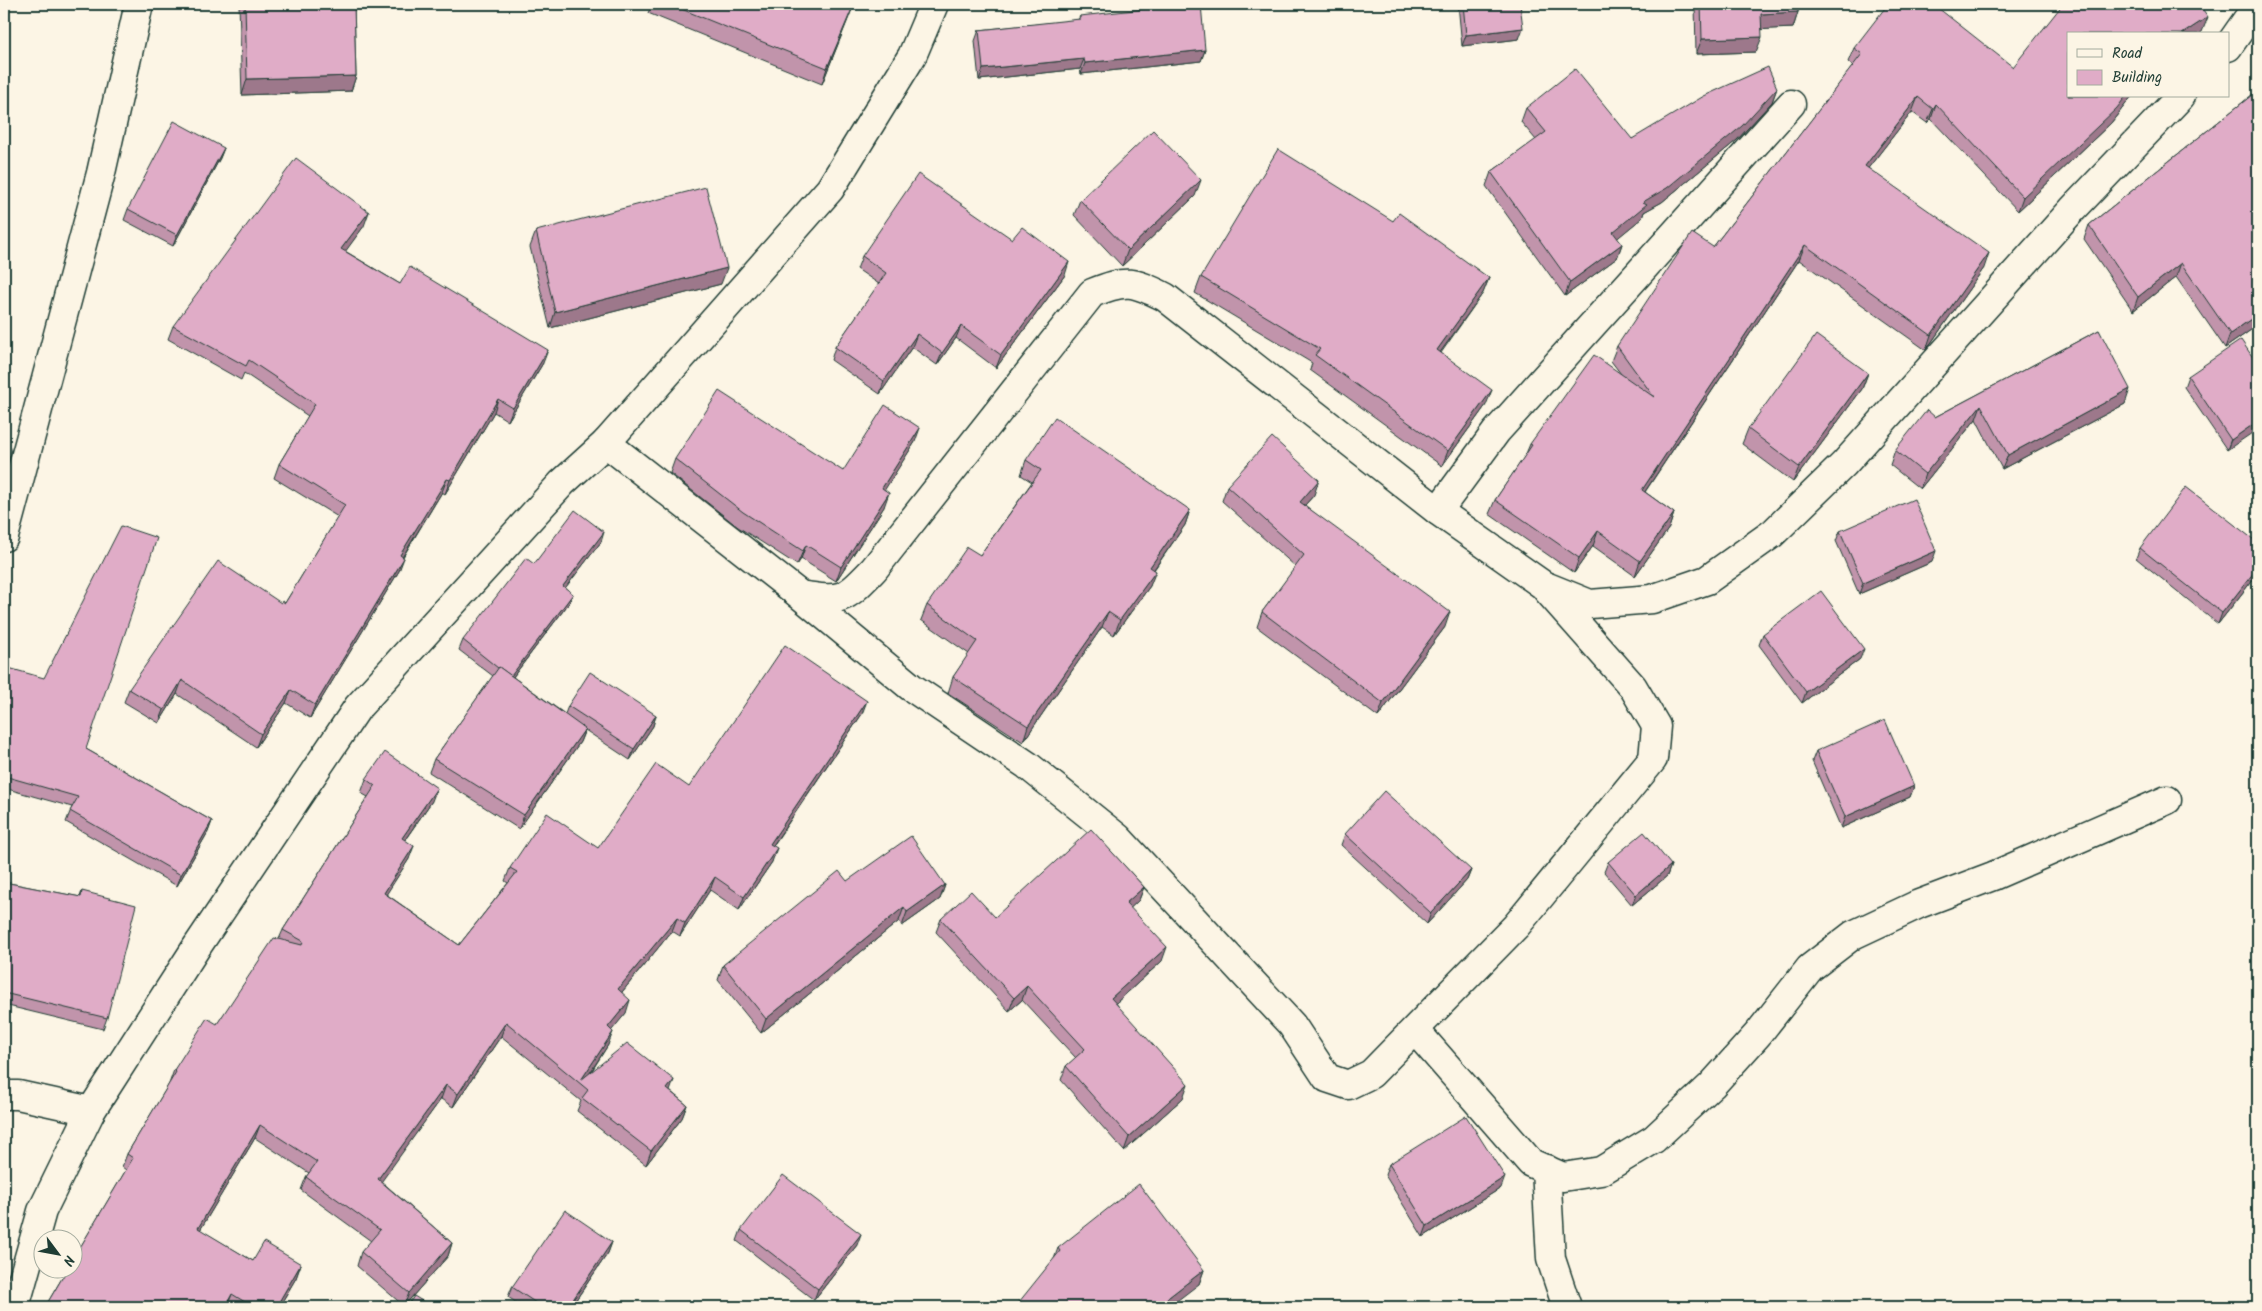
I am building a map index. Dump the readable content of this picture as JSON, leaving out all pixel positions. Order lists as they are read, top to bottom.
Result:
{
  "legend": ["Road", "Building"],
  "north": "bottom right"
}
